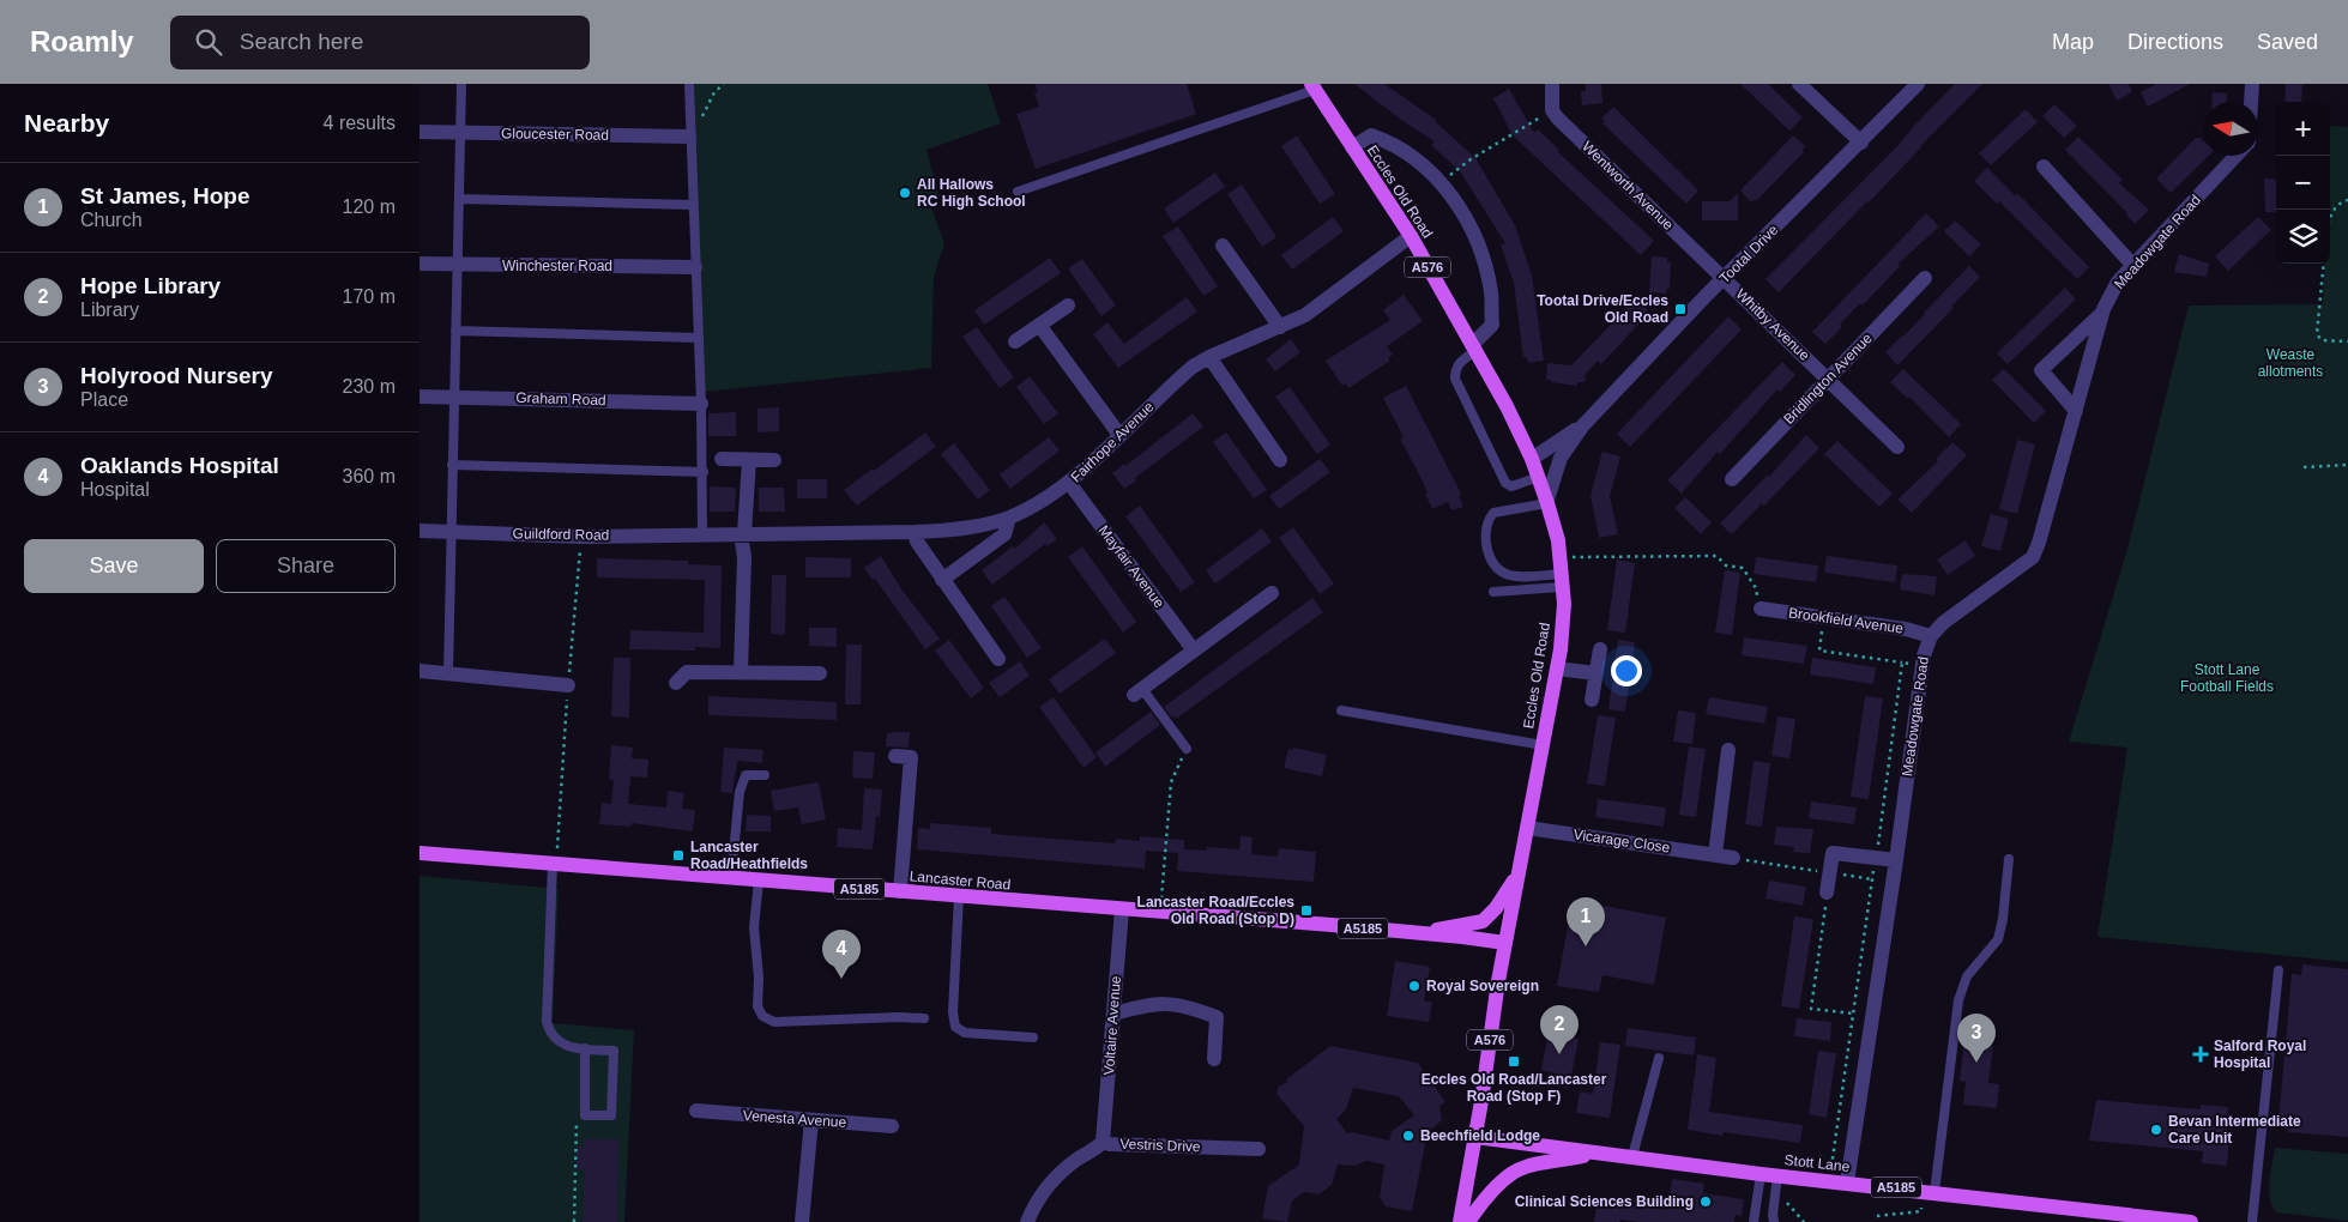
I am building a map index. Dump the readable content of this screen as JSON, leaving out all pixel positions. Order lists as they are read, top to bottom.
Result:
{
  "streets": {
    "main road": [
      "Eccles Old Road",
      "A576",
      "Lancaster Road",
      "A5185",
      "Stott Lane"
    ],
    "street": [
      "Gloucester Road",
      "Wentworth Avenue",
      "Meadowgate Road",
      "Tootal Drive",
      "Winchester Road",
      "Whitby Avenue",
      "Bridlington Avenue",
      "Graham Road",
      "Fairhope Avenue",
      "Guildford Road",
      "Mayfair Avenue",
      "Brookfield Avenue",
      "Vicarage Close",
      "Voltaire Avenue",
      "Venesta Avenue",
      "Vestris Drive"
    ]
  },
  "crossings": [
    ["Wentworth Avenue", "Tootal Drive"],
    ["Wentworth Avenue", "Whitby Avenue"],
    ["Eccles Old Road", "Tootal Drive"],
    ["Eccles Old Road", "Fairhope Avenue"],
    ["Eccles Old Road", "Vicarage Close"],
    ["Eccles Old Road", "Lancaster Road"],
    ["Eccles Old Road", "Stott Lane"],
    ["Meadowgate Road", "Brookfield Avenue"],
    ["Meadowgate Road", "Stott Lane"],
    ["Tootal Drive", "Whitby Avenue"],
    ["Whitby Avenue", "Bridlington Avenue"],
    ["Fairhope Avenue", "Guildford Road"],
    ["Fairhope Avenue", "Mayfair Avenue"],
    ["Lancaster Road", "Voltaire Avenue"],
    ["Voltaire Avenue", "Vestris Drive"]
  ],
  "parks": ["Weaste allotments", "Stott Lane Football Fields"],
  "places": {
    "other": [
      "All Hallows RC High School",
      "Royal Sovereign",
      "Bevan Intermediate Care Unit",
      "Beechfield Lodge",
      "Clinical Sciences Building"
    ],
    "transit": [
      "Tootal Drive/Eccles Old Road",
      "Lancaster Road/Heathfields",
      "Lancaster Road/Eccles Old Road (Stop D)",
      "Eccles Old Road/Lancaster Road (Stop F)"
    ],
    "health": ["Salford Royal Hospital"]
  },
  "north": "left",
  "page": {
    "header": "Roamly",
    "search": "Search here",
    "nav": ["Map", "Directions", "Saved"],
    "heading": ["Nearby", "4 results"],
    "map_buttons": ["+", "−"],
    "list": [
      {
        "mark": "1",
        "name": "St James, Hope",
        "note": "Church",
        "value": "120 m"
      },
      {
        "mark": "2",
        "name": "Hope Library",
        "note": "Library",
        "value": "170 m"
      },
      {
        "mark": "3",
        "name": "Holyrood Nursery",
        "note": "Place",
        "value": "230 m"
      },
      {
        "mark": "4",
        "name": "Oaklands Hospital",
        "note": "Hospital",
        "value": "360 m"
      }
    ],
    "buttons": ["Save", "Share"],
    "pins": [
      "1",
      "4",
      "2",
      "3"
    ]
  }
}
